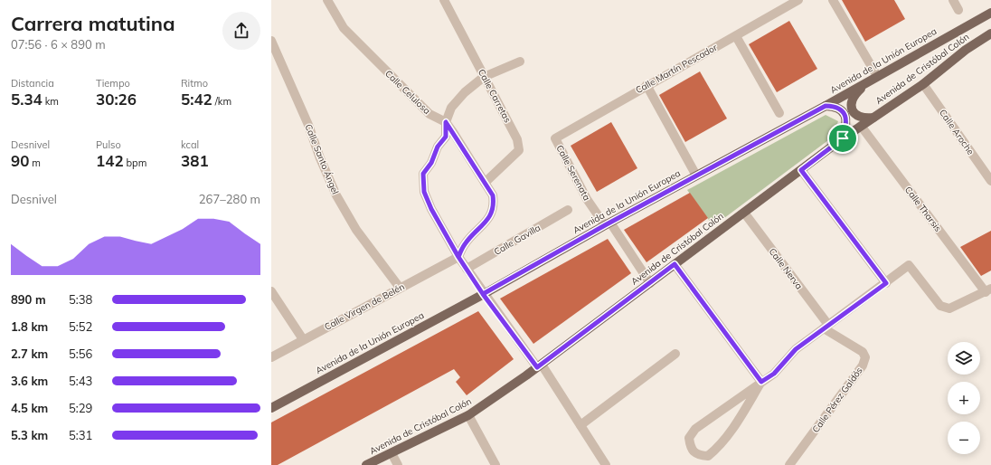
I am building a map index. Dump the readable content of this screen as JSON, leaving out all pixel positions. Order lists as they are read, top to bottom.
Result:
{
  "streets": {
    "main road": ["Avenida de la Unión Europea", "Avenida de Cristóbal Colón"],
    "street": [
      "Calle Martín Pescador",
      "Calle Celulosa",
      "Calle Carretas",
      "Calle Aroche",
      "Calle Santo Ángel",
      "Calle Serenata",
      "Calle Tharsis",
      "Calle Gavilla",
      "Calle Nerva",
      "Calle Virgen de Belén",
      "Calle Pérez Galdós"
    ]
  },
  "crossings": [
    ["Avenida de la Unión Europea", "Calle Serenata"],
    ["Calle Martín Pescador", "Calle Serenata"],
    ["Avenida de Cristóbal Colón", "Calle Aroche"],
    ["Avenida de Cristóbal Colón", "Calle Serenata"],
    ["Avenida de Cristóbal Colón", "Calle Tharsis"],
    ["Avenida de Cristóbal Colón", "Calle Nerva"],
    ["Calle Santo Ángel", "Calle Virgen de Belén"],
    ["Calle Nerva", "Calle Pérez Galdós"]
  ],
  "page": {
    "heading": ["Carrera matutina", "07:56 · 6 × 890 m"],
    "stats": [
      ["Distancia", "5.34 km"],
      ["Tiempo", "30:26"],
      ["Ritmo", "5:42 /km"],
      ["Desnivel", "90 m"],
      ["Pulso", "142 bpm"],
      ["kcal", "381"]
    ],
    "chart": ["Desnivel", "267–280 m"],
    "list": [
      {
        "name": "890 m",
        "note": "5:38"
      },
      {
        "name": "1.8 km",
        "note": "5:52"
      },
      {
        "name": "2.7 km",
        "note": "5:56"
      },
      {
        "name": "3.6 km",
        "note": "5:43"
      },
      {
        "name": "4.5 km",
        "note": "5:29"
      },
      {
        "name": "5.3 km",
        "note": "5:31"
      }
    ],
    "map_buttons": ["+", "−"]
  }
}
